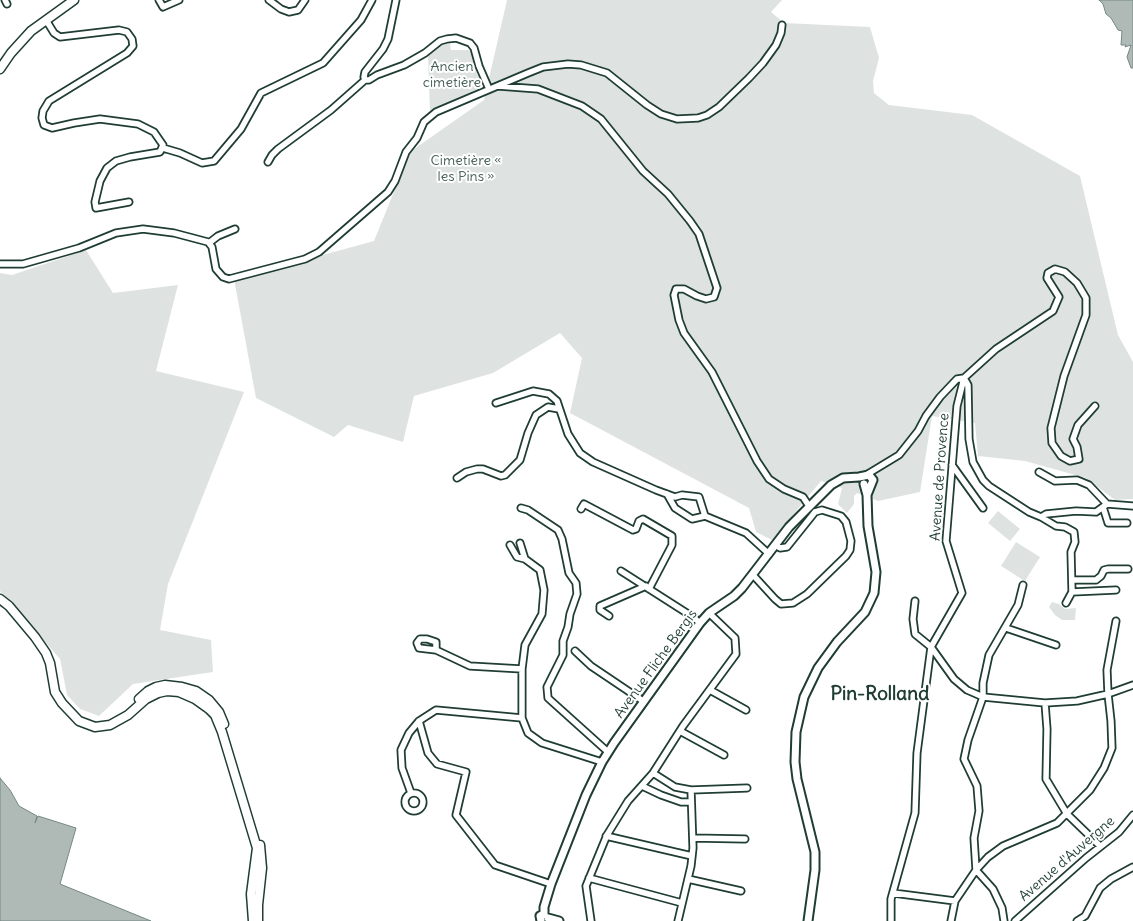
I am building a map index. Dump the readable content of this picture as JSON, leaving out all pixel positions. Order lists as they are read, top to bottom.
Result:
{
  "streets": {
    "street": ["Avenue de Provence", "Avenue Fliche Bergis", "Avenue d'Auvergne"]
  },
  "districts": ["Pin-Rolland"],
  "parks": ["Ancien cimetière", "Cimetière « les Pins »"]
}
